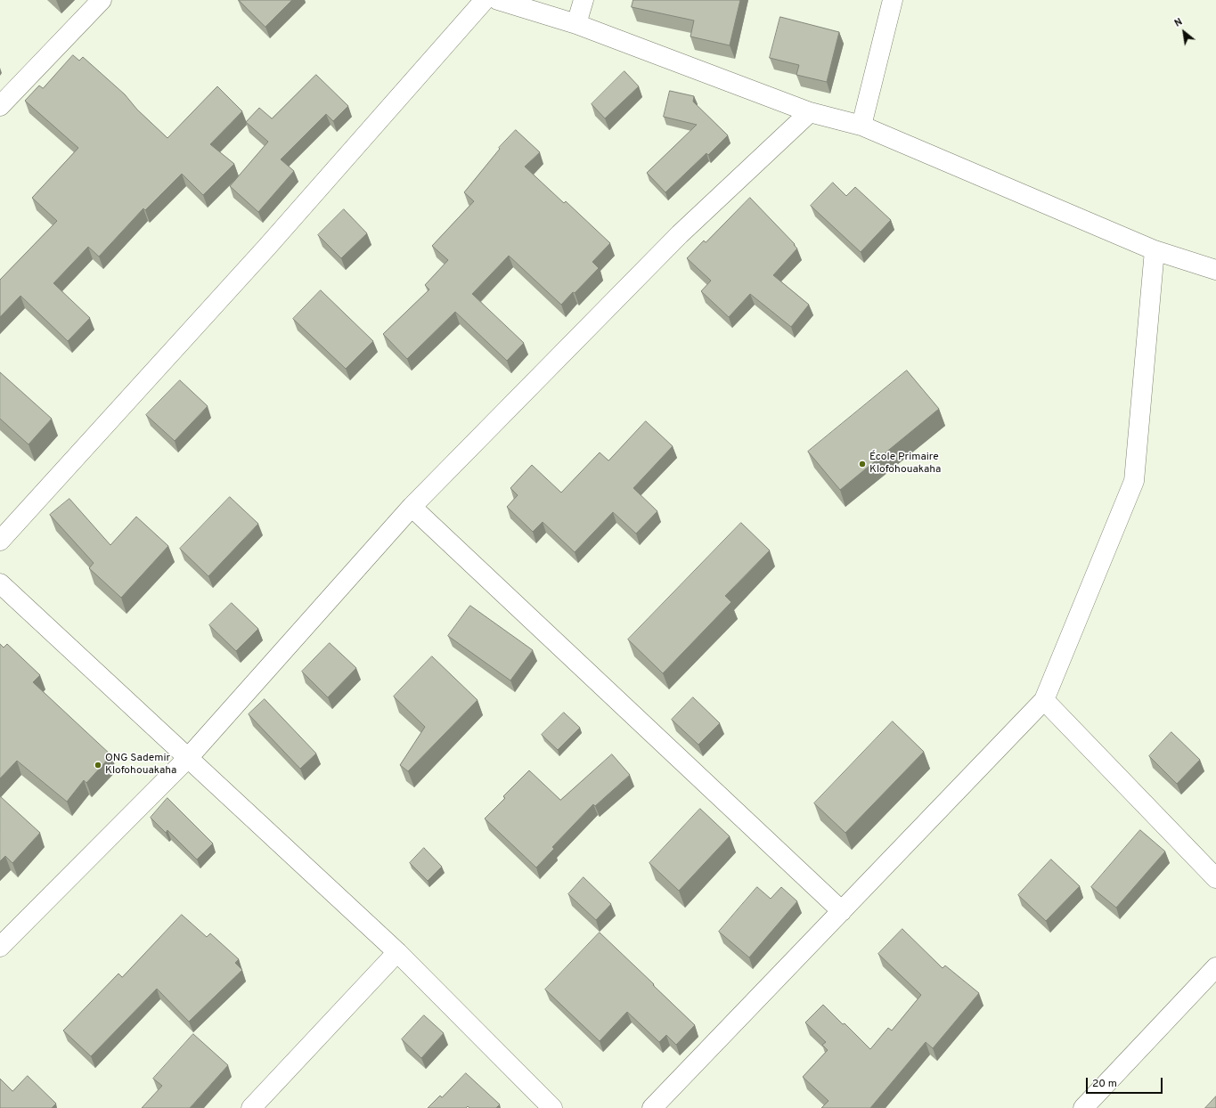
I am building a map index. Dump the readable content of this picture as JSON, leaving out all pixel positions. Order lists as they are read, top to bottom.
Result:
{
  "places": ["École Primaire Klofohouakaha", "ONG Sademir Klofohouakaha"],
  "scale_bar": "20 m",
  "north": "top left"
}
